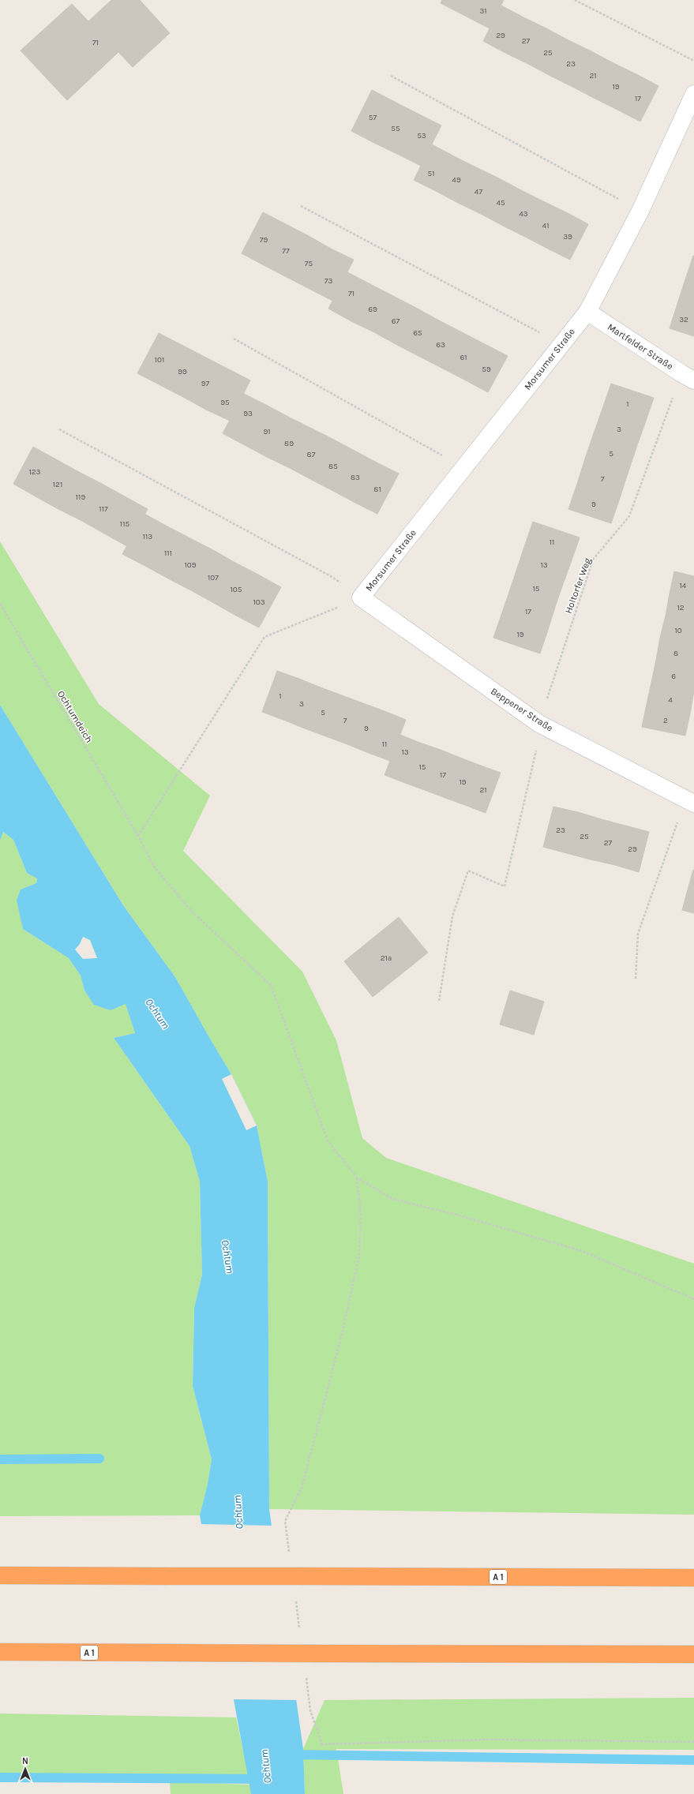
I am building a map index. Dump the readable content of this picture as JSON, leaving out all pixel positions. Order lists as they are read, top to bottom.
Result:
{
  "streets": {
    "highway": ["A 1"],
    "street": ["Martfelder Straße", "Morsumer Straße", "Beppener Straße"],
    "path": ["Holtorfer Weg", "Ochtumdeich"]
  },
  "crossings": [
    ["Martfelder Straße", "Morsumer Straße"],
    ["Martfelder Straße", "Holtorfer Weg"],
    ["Morsumer Straße", "Beppener Straße"],
    ["Holtorfer Weg", "Beppener Straße"]
  ],
  "water": ["Ochtum"],
  "house_numbers": [
    "31",
    "29",
    "27",
    "71",
    "25",
    "23",
    "21",
    "19",
    "17",
    "57",
    "55",
    "53",
    "51",
    "49",
    "47",
    "45",
    "43",
    "41",
    "39",
    "79",
    "77",
    "75",
    "73",
    "71",
    "69",
    "32",
    "67",
    "65",
    "63",
    "61",
    "101",
    "59",
    "99",
    "97",
    "95",
    "1",
    "93",
    "3",
    "91",
    "89",
    "5",
    "87",
    "85",
    "123",
    "83",
    "7",
    "121",
    "81",
    "119",
    "9",
    "117",
    "115",
    "113",
    "11",
    "111",
    "109",
    "13",
    "107",
    "14",
    "15",
    "105",
    "103",
    "12",
    "17",
    "10",
    "19",
    "8",
    "6",
    "1",
    "4",
    "3",
    "5",
    "7",
    "2",
    "9",
    "11",
    "13",
    "15",
    "17",
    "19",
    "21",
    "23",
    "25",
    "27",
    "29",
    "21a"
  ],
  "north": "top"
}
